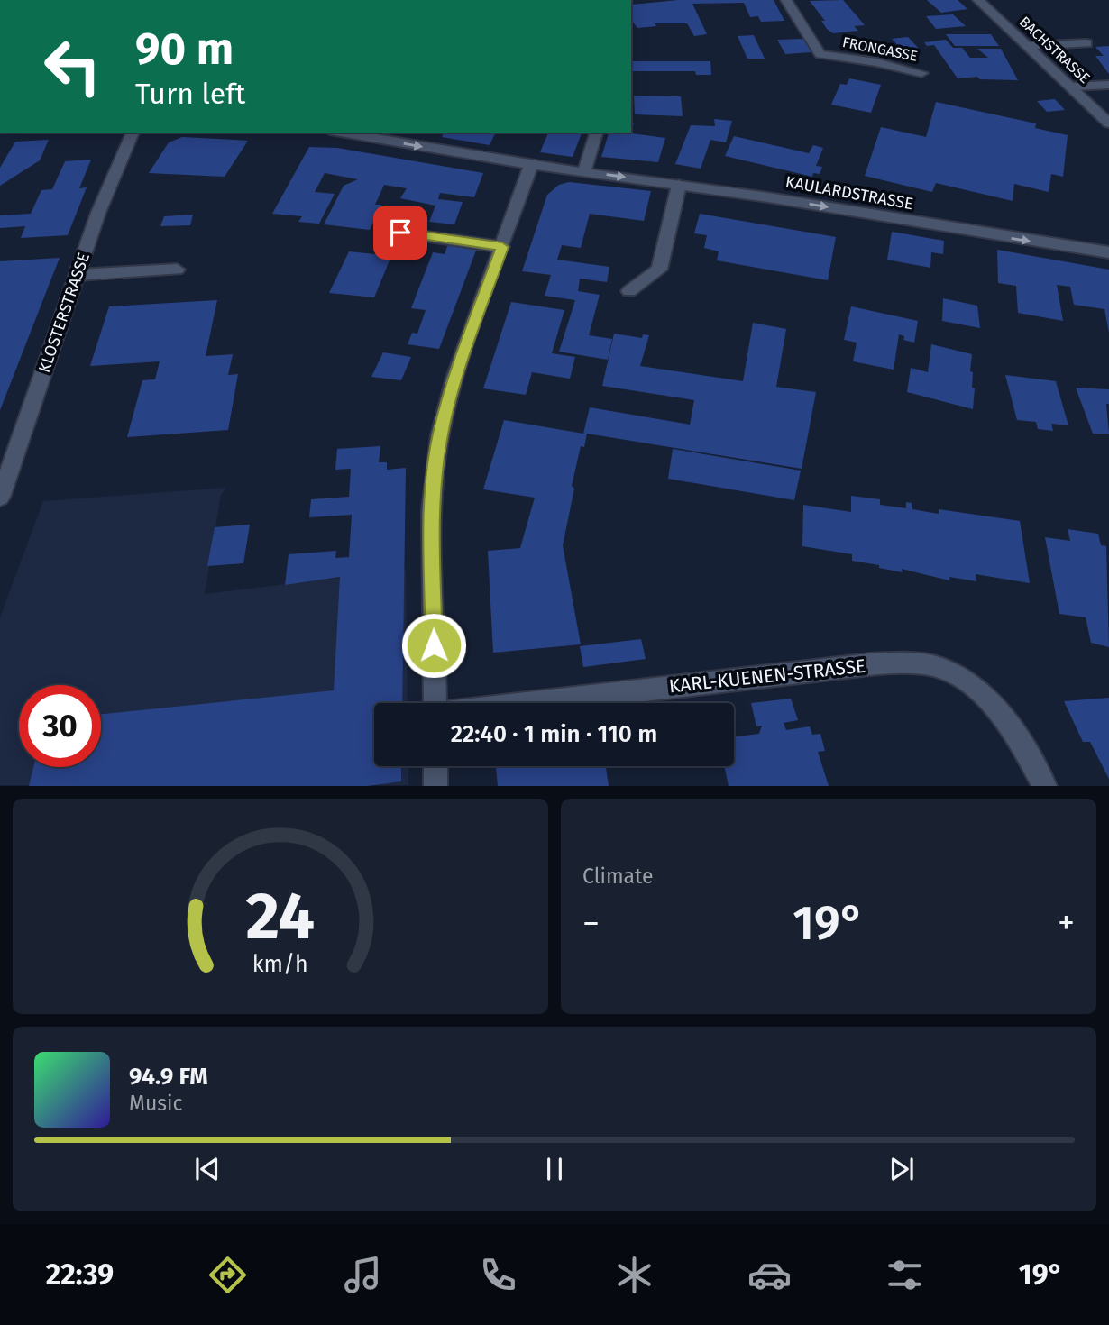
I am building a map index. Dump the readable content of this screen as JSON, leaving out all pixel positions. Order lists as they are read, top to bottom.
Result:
{
  "streets": {
    "street": [
      "FRONGASSE",
      "BACHSTRASSE",
      "KAULARDSTRASSE",
      "KLOSTERSTRASSE",
      "KARL-KUENEN-STRASSE"
    ]
  },
  "one_way": ["KAULARDSTRASSE"],
  "page": {
    "turn": ["90 m", "Turn left"],
    "limit": "30",
    "trip": "22:40 · 1 min · 110 m",
    "tile": "Climate",
    "heat": ["−", "19°", "+"],
    "song": ["94.9 FM", "Music"],
    "tabs": ["22:39", "19°"],
    "gauge": ["24", "km/h"]
  }
}
